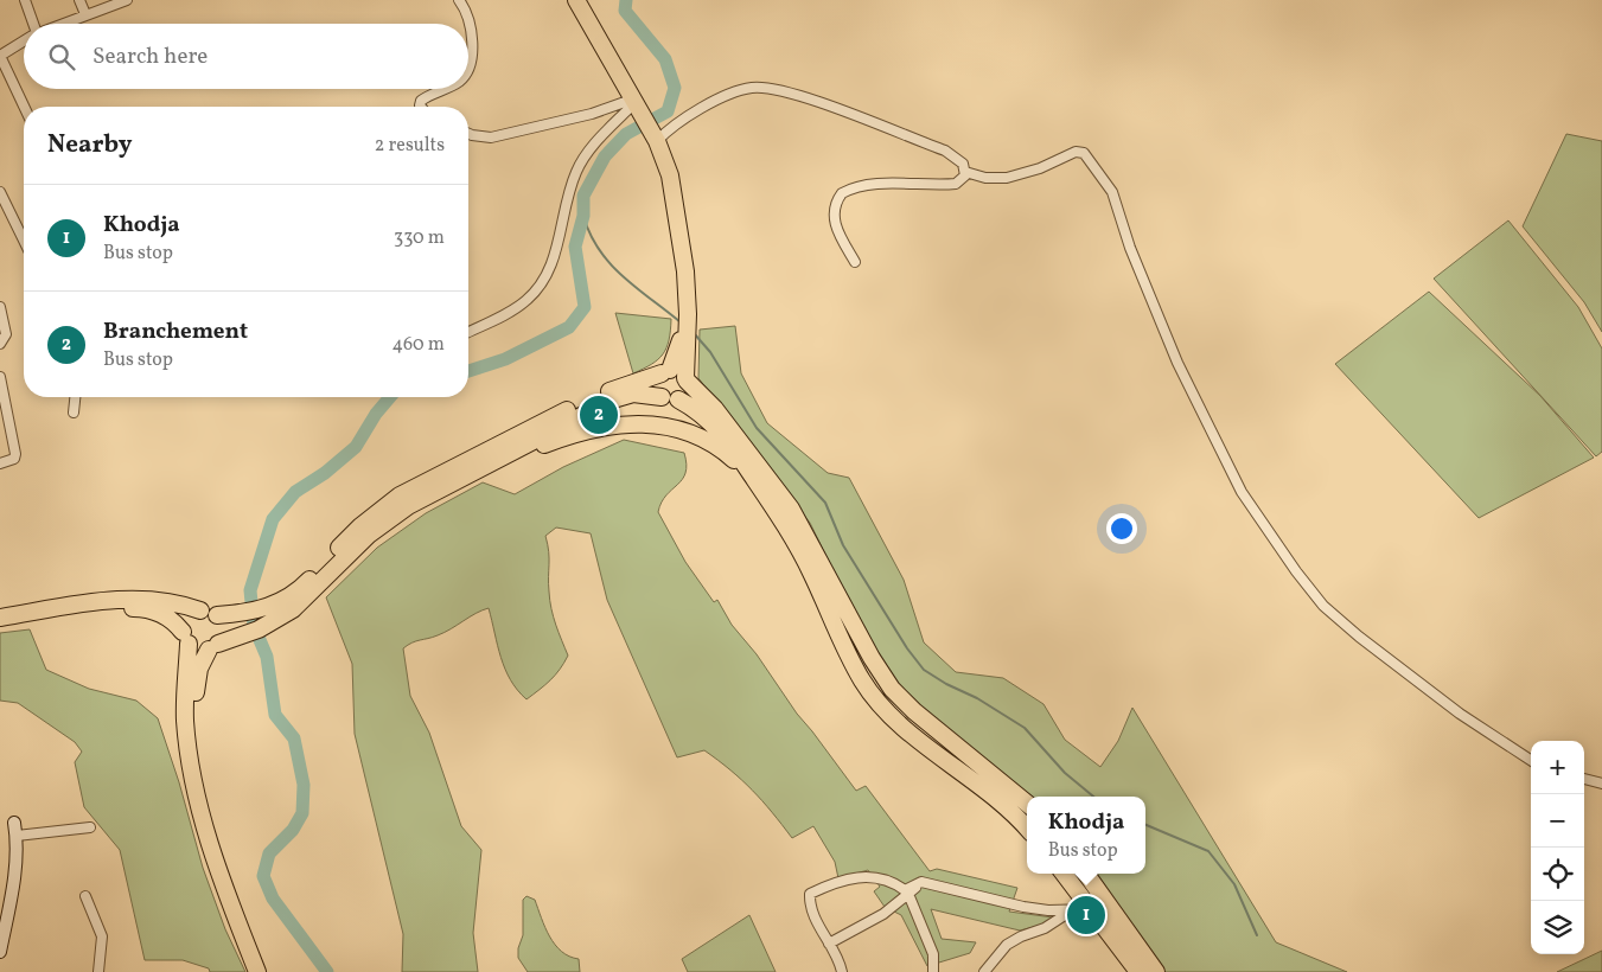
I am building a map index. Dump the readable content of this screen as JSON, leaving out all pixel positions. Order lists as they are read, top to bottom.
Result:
{
  "page": {
    "search": "Search here",
    "heading": ["Nearby", "2 results"],
    "list": [
      {
        "mark": "1",
        "name": "Khodja",
        "note": "Bus stop",
        "value": "330 m"
      },
      {
        "mark": "2",
        "name": "Branchement",
        "note": "Bus stop",
        "value": "460 m"
      }
    ],
    "pins": ["2", "1"],
    "map_buttons": ["+", "−"],
    "popup": ["Khodja", "Bus stop"]
  }
}
